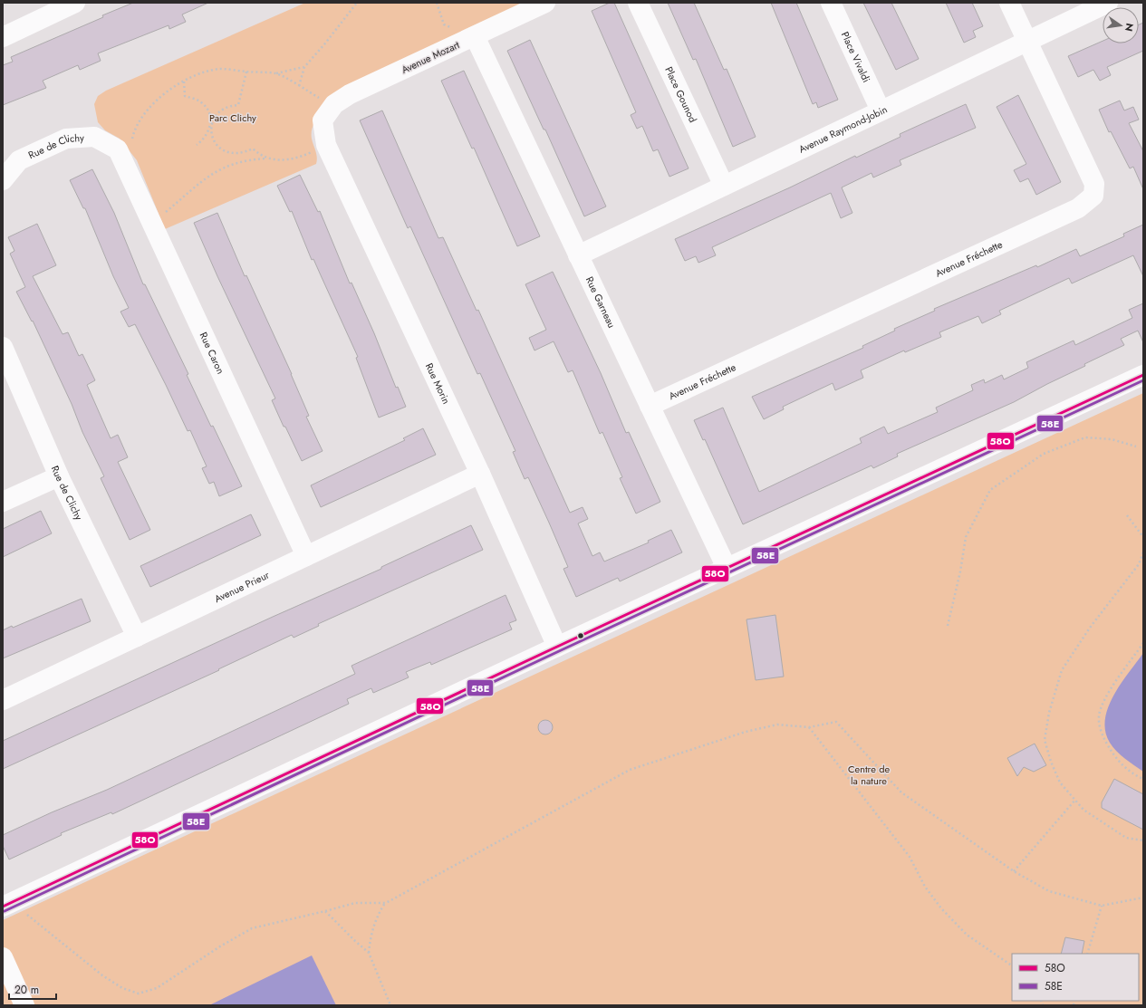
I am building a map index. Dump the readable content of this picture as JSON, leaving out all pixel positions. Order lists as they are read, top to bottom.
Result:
{
  "streets": {
    "street": [
      "Avenue Mozart",
      "Place Vivaldi",
      "Place Gounod",
      "Avenue Raymond-Jobin",
      "Rue de Clichy",
      "Avenue Fréchette",
      "Rue Garneau",
      "Rue Caron",
      "Rue Morin",
      "Avenue Prieur"
    ]
  },
  "crossings": [
    ["Avenue Mozart", "Rue Garneau"],
    ["Avenue Mozart", "Rue Morin"],
    ["Place Vivaldi", "Avenue Raymond-Jobin"],
    ["Place Gounod", "Avenue Raymond-Jobin"],
    ["Avenue Raymond-Jobin", "Avenue Fréchette"],
    ["Avenue Raymond-Jobin", "Rue Garneau"],
    ["Rue de Clichy", "Rue Caron"],
    ["Rue de Clichy", "Avenue Prieur"],
    ["Avenue Fréchette", "Rue Garneau"],
    ["Rue Caron", "Avenue Prieur"],
    ["Rue Morin", "Avenue Prieur"]
  ],
  "parks": ["Parc Clichy", "Centre de la nature"],
  "lines": ["transit line 58O", "transit line 58E"],
  "legend": ["58O", "58E"],
  "scale_bar": "20 m",
  "north": "right"
}
